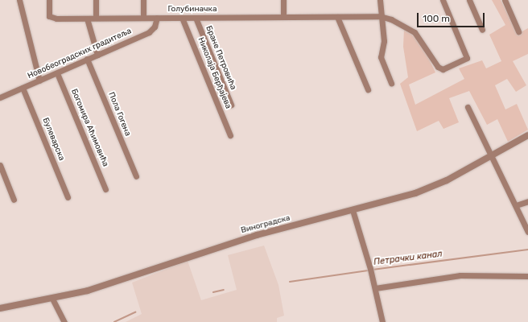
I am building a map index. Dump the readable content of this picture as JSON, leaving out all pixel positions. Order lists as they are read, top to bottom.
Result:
{
  "streets": {
    "street": [
      "Голубиначка",
      "Новобеоградских градитеља",
      "Бране Петровића",
      "Николаја Берђајева",
      "Пола Гогена",
      "Богомира Аћимовића",
      "Булеварска",
      "Виноградска"
    ]
  },
  "crossings": [
    ["Голубиначка", "Новобеоградских градитеља"],
    ["Голубиначка", "Бране Петровића"],
    ["Голубиначка", "Николаја Берђајева"],
    ["Новобеоградских градитеља", "Пола Гогена"],
    ["Новобеоградских градитеља", "Богомира Аћимовића"],
    ["Новобеоградских градитеља", "Булеварска"]
  ],
  "water": ["Петрачки канал"],
  "scale_bar": "100 m"
}
